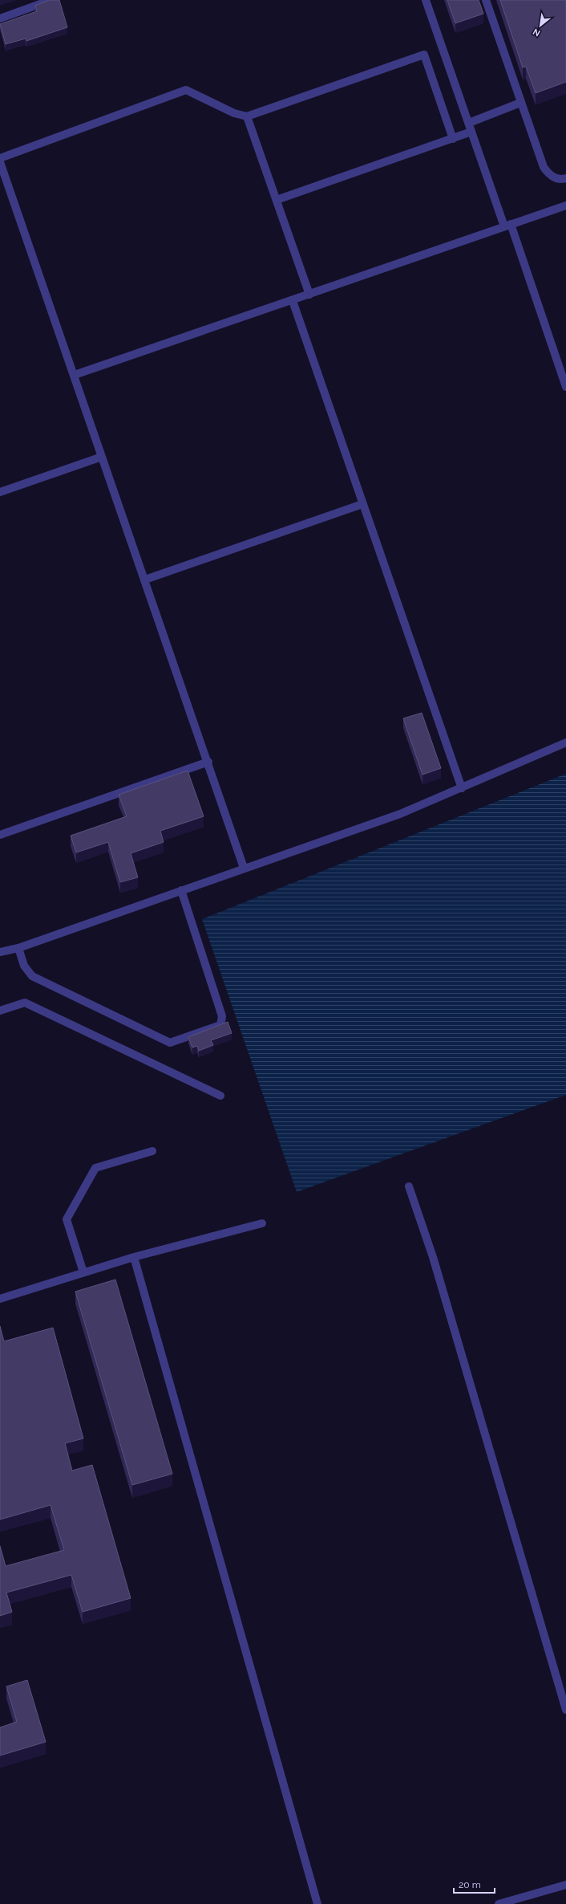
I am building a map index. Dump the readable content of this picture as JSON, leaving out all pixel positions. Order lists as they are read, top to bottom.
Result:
{
  "scale_bar": "20 m",
  "north": "bottom left"
}
